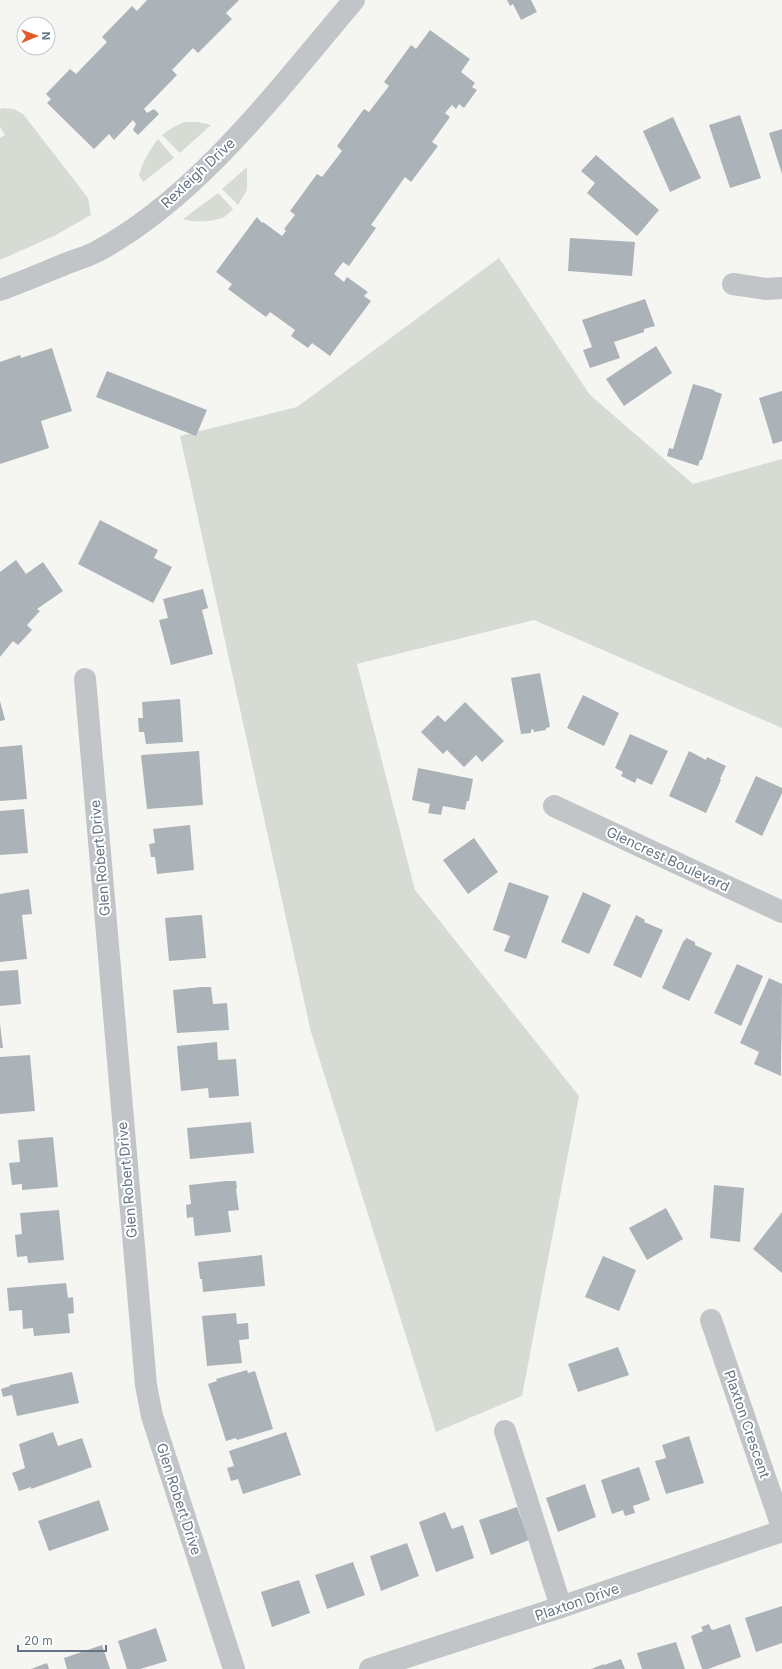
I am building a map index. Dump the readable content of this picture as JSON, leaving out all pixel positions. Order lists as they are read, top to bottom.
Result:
{
  "streets": {
    "street": [
      "Rexleigh Drive",
      "Glen Robert Drive",
      "Glencrest Boulevard",
      "Plaxton Crescent",
      "Plaxton Drive"
    ]
  },
  "scale_bar": "20 m",
  "north": "right"
}
